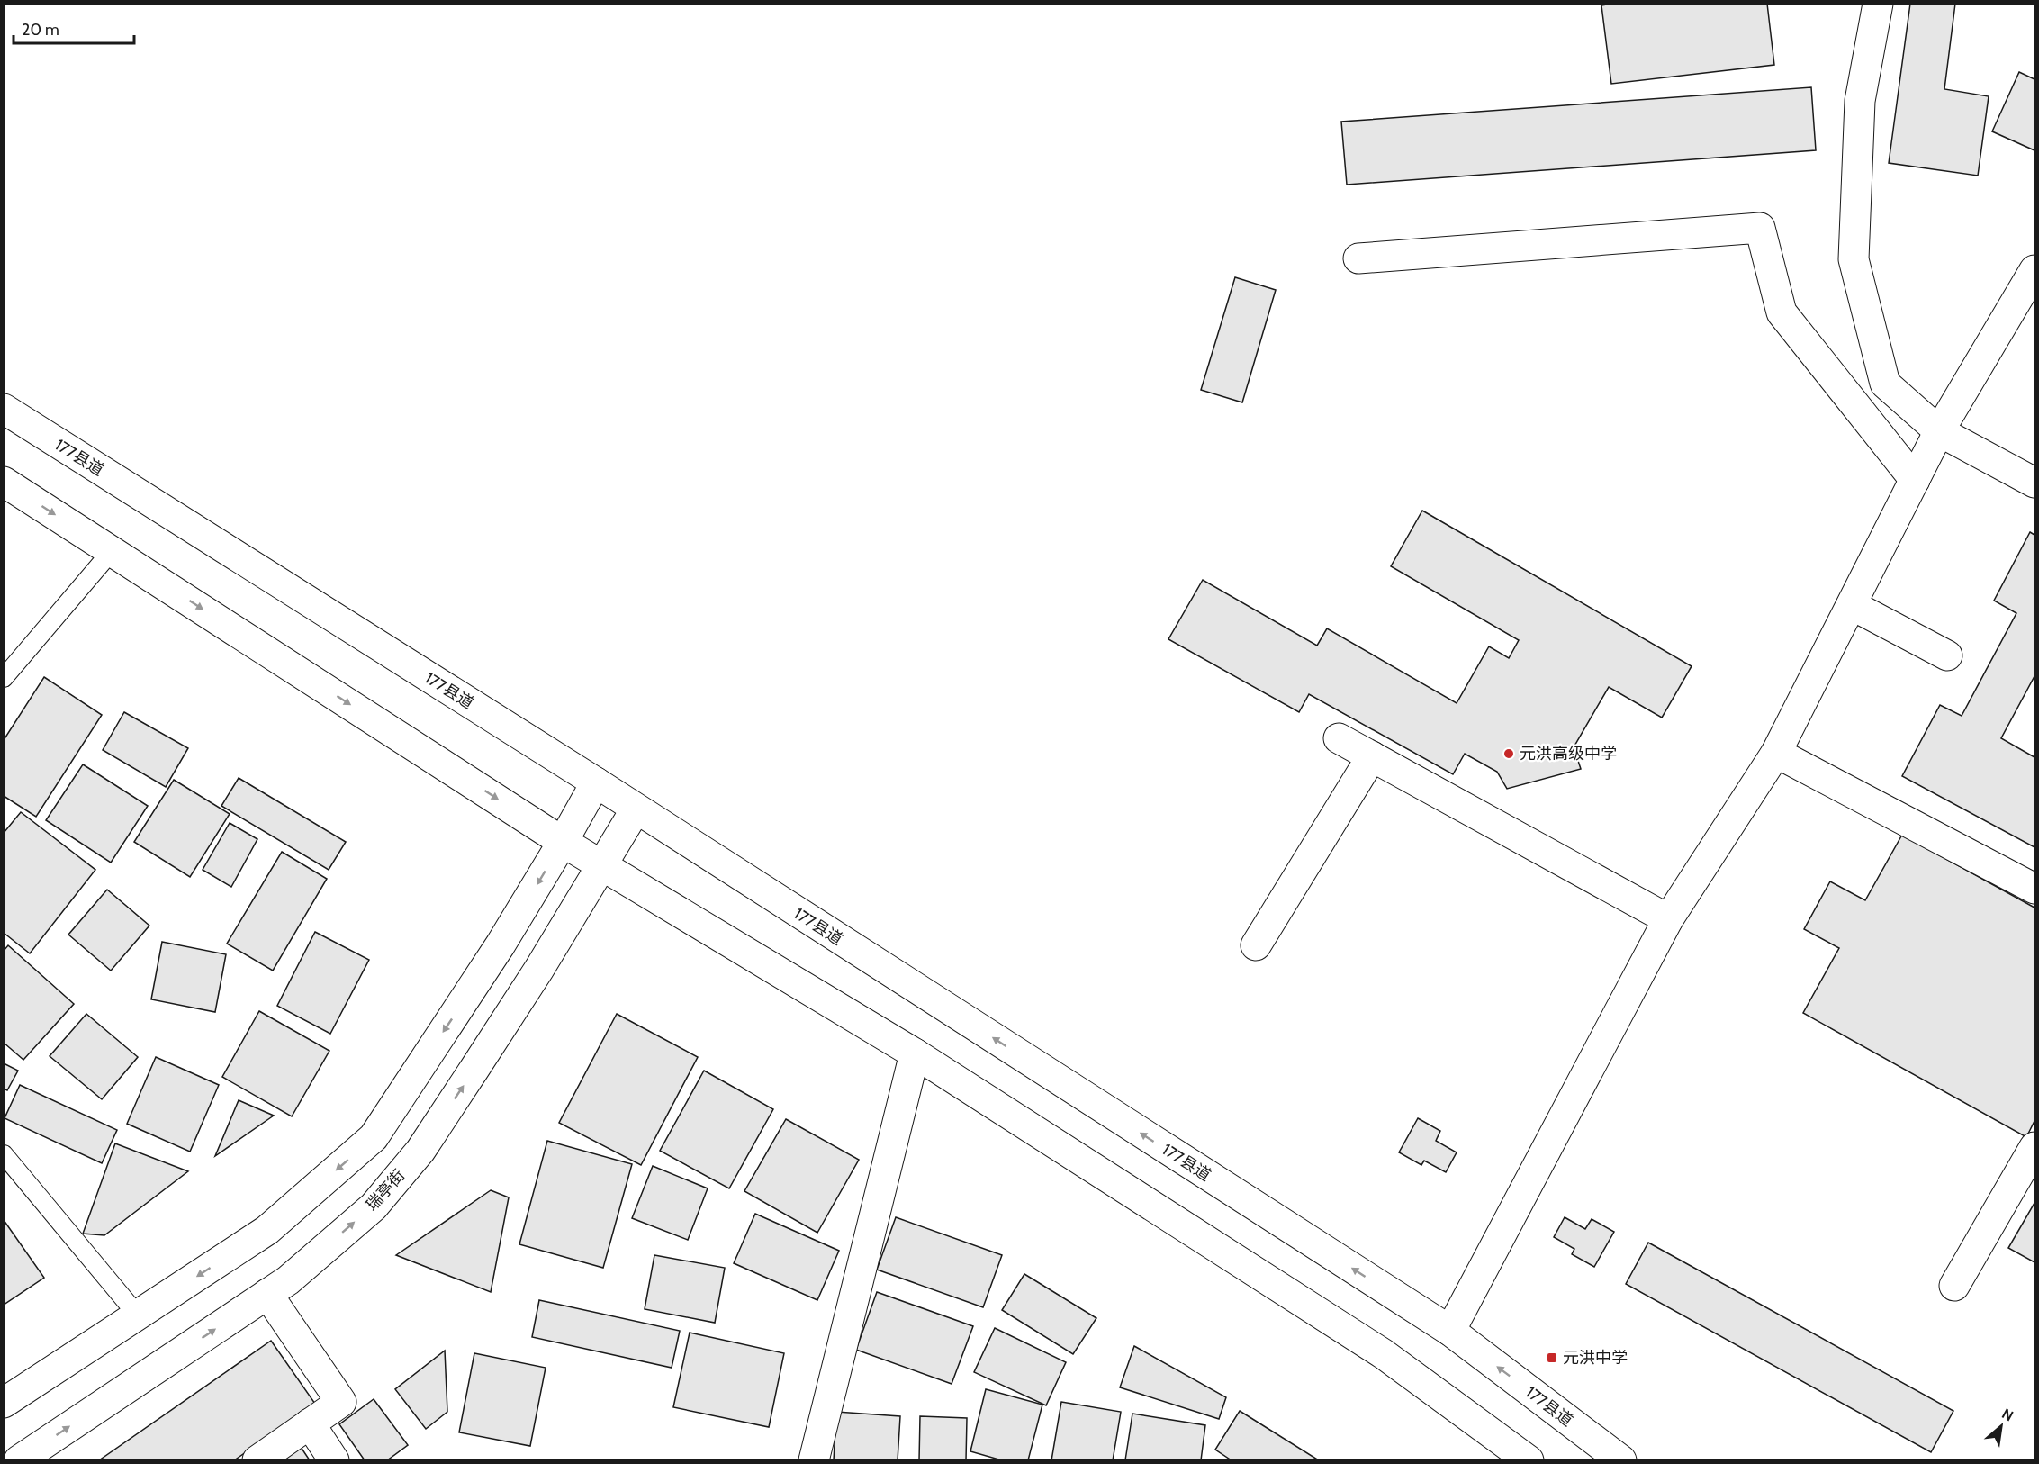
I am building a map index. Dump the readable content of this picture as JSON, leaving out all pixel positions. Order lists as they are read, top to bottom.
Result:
{
  "streets": {
    "main road": ["177县道", "瑞亭街"]
  },
  "crossings": [
    ["177县道", "瑞亭街"]
  ],
  "places": {
    "other": ["元洪高级中学"],
    "transit": ["元洪中学"]
  },
  "scale_bar": "20 m",
  "north": "top right"
}
